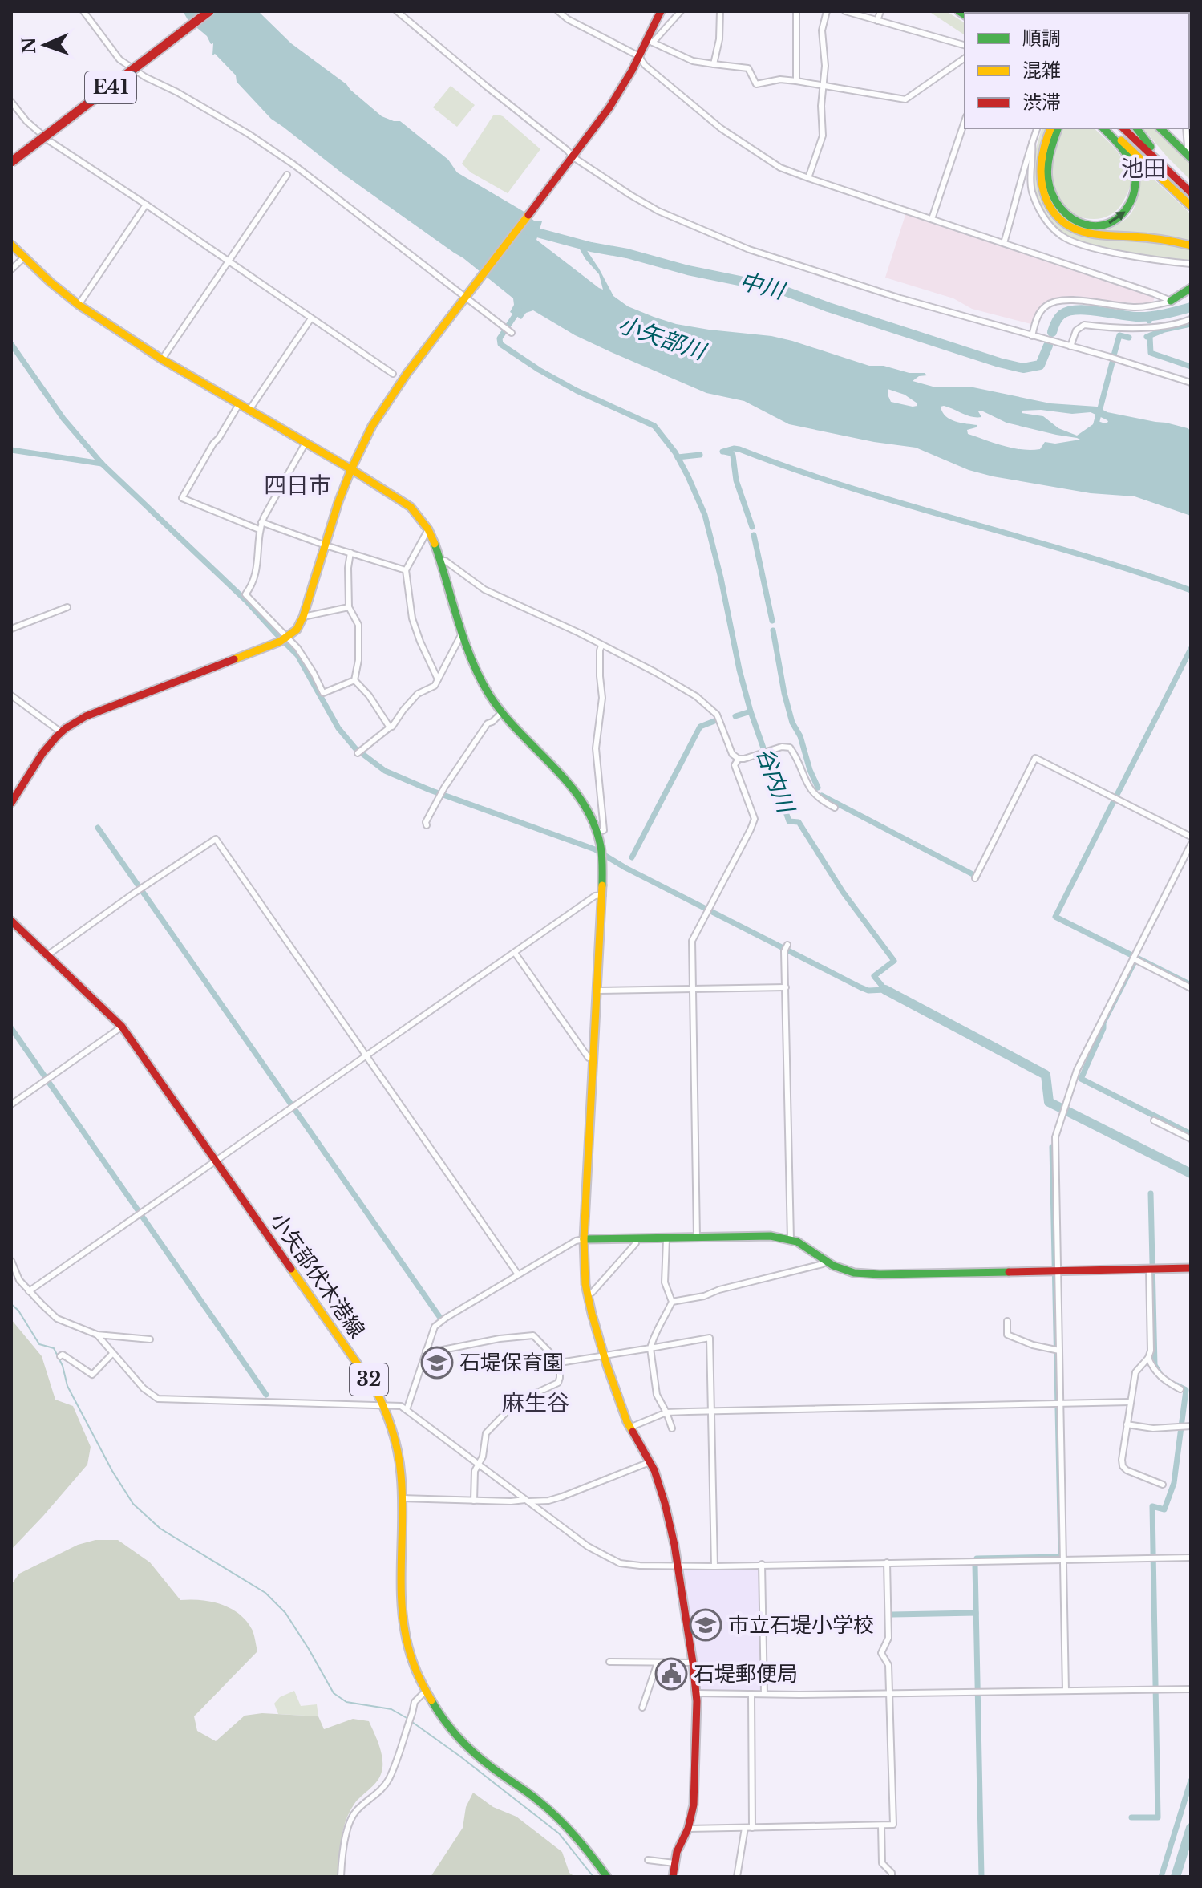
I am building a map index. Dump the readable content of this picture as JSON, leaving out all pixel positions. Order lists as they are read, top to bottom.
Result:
{
  "streets": {
    "main road": ["E41", "小矢部伏木港線", "32"]
  },
  "districts": ["池田", "四日市", "麻生谷"],
  "water": ["中川", "小矢部川", "谷内川"],
  "places": {
    "school or university": ["石堤保育園", "市立石堤小学校"],
    "public building": ["石堤郵便局"]
  },
  "legend": ["順調", "混雑", "渋滞"],
  "north": "left"
}
